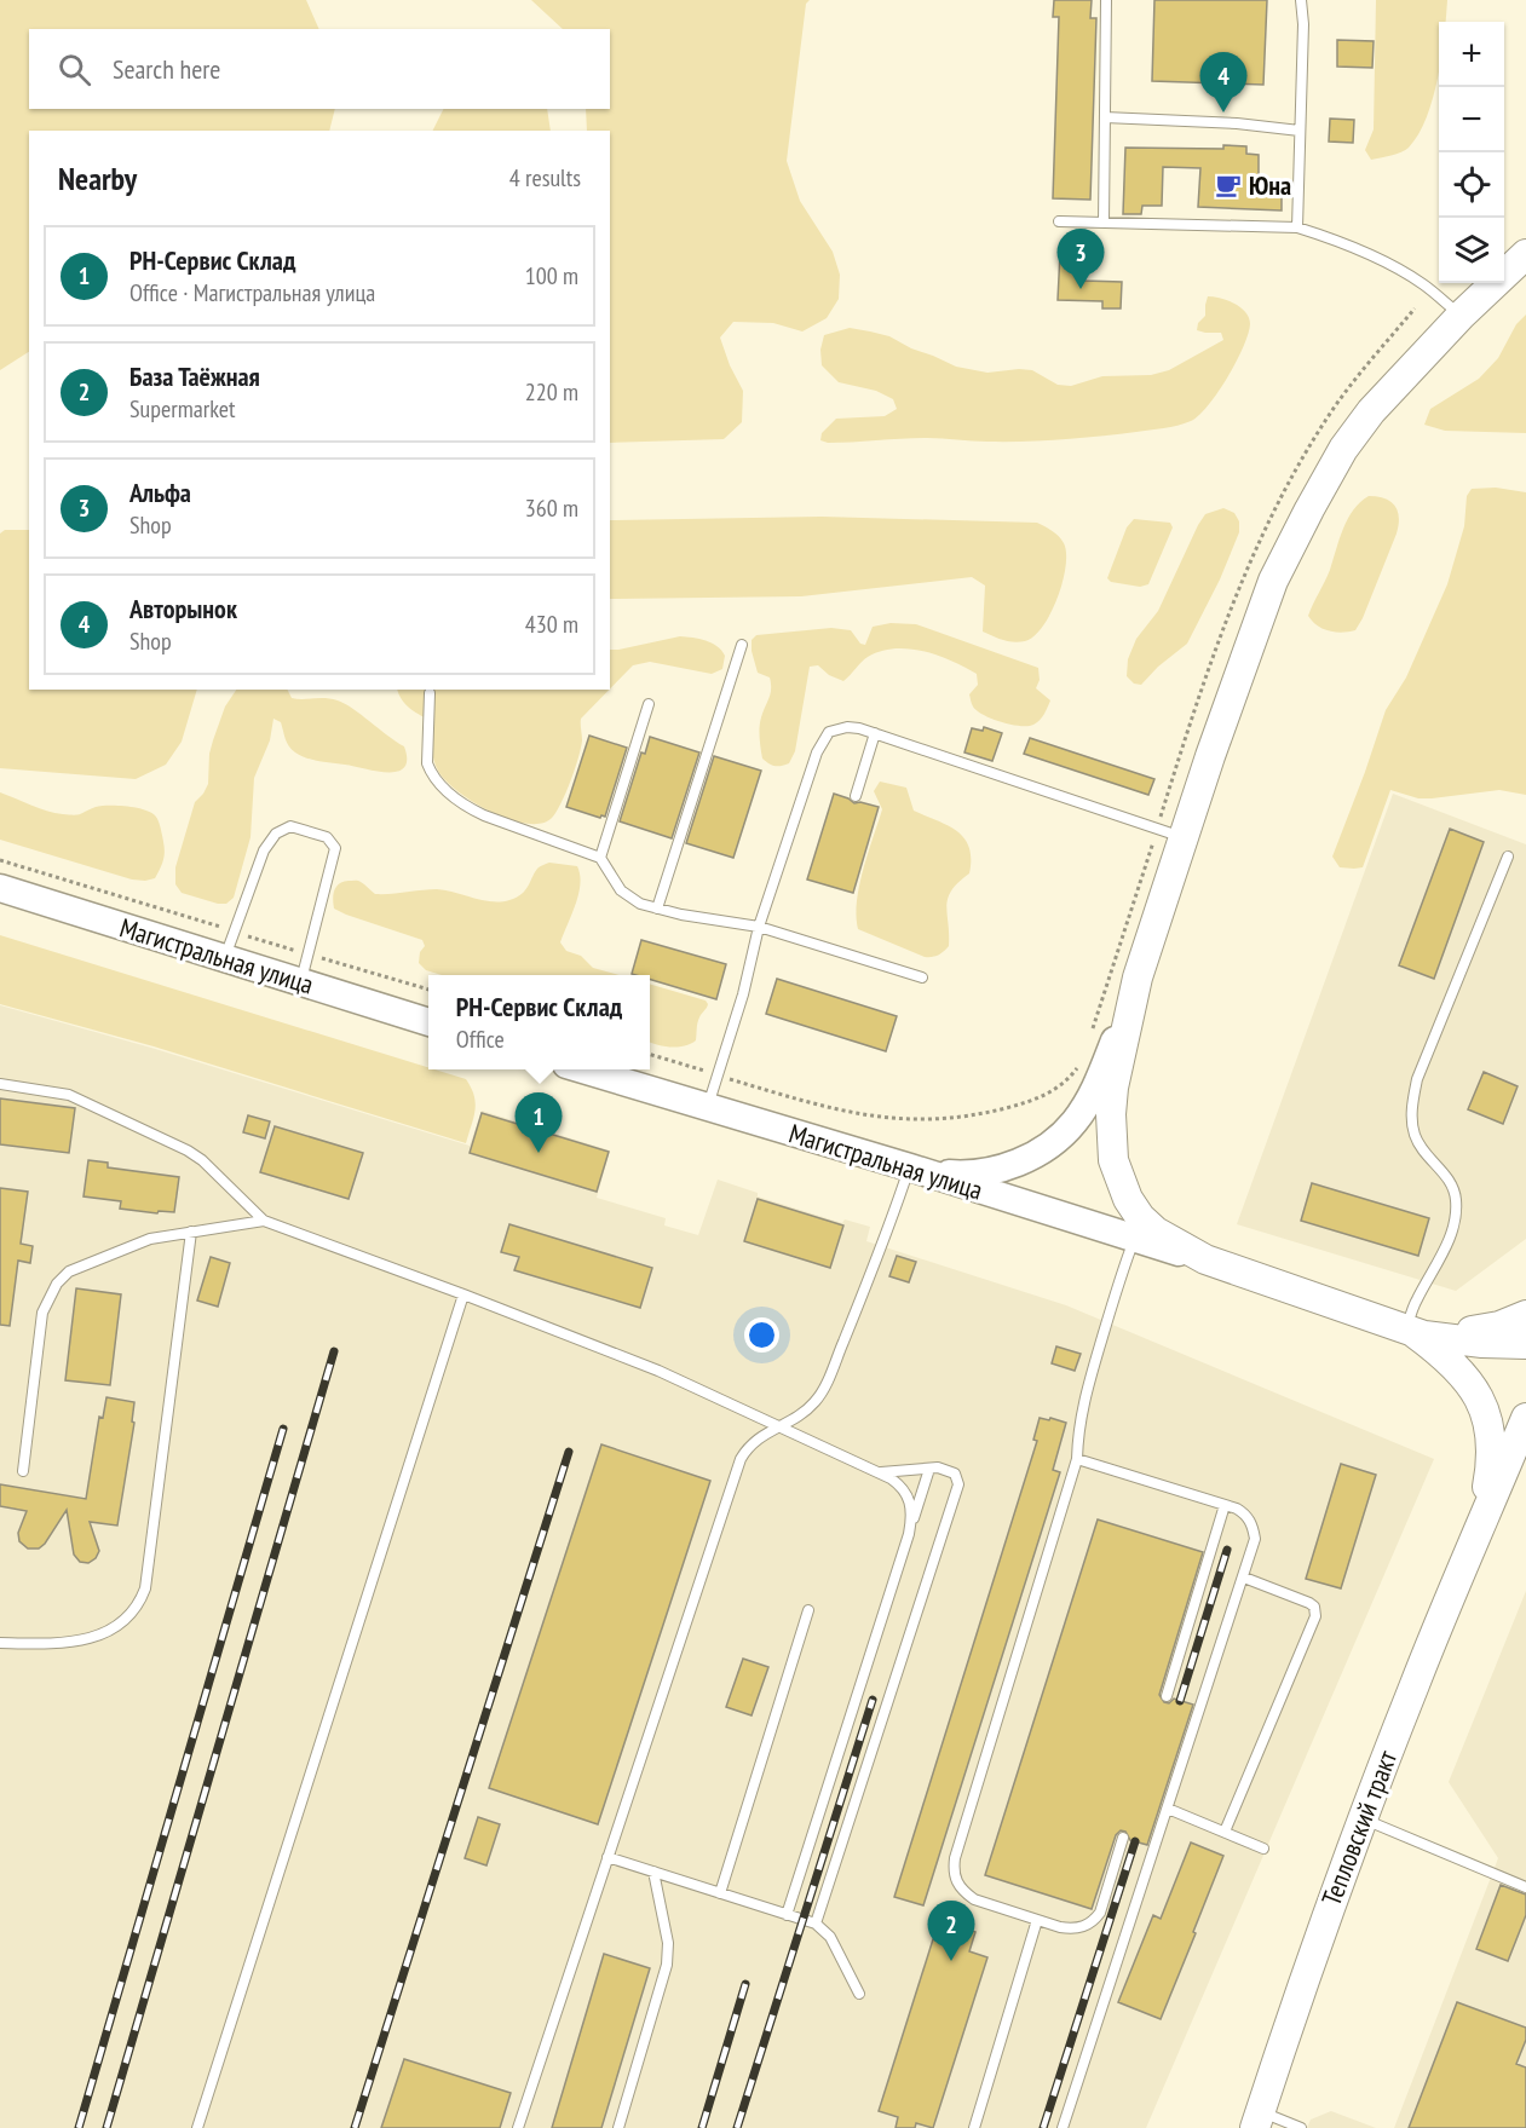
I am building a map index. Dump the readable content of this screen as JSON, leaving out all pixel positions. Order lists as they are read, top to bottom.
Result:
{
  "streets": {
    "main road": ["Магистральная улица", "Тепловский тракт"]
  },
  "places": {
    "cafe": ["Юна"]
  },
  "page": {
    "map_buttons": ["+", "−"],
    "search": "Search here",
    "pins": [
      "4",
      "3",
      "1",
      "2"
    ],
    "heading": ["Nearby", "4 results"],
    "list": [
      {
        "mark": "1",
        "name": "РН-Сервис Cклад",
        "note": "Office · Магистральная улица",
        "value": "100 m"
      },
      {
        "mark": "2",
        "name": "База Таёжная",
        "note": "Supermarket",
        "value": "220 m"
      },
      {
        "mark": "3",
        "name": "Альфа",
        "note": "Shop",
        "value": "360 m"
      },
      {
        "mark": "4",
        "name": "Авторынок",
        "note": "Shop",
        "value": "430 m"
      }
    ],
    "popup": ["РН-Сервис Cклад", "Office"]
  }
}
